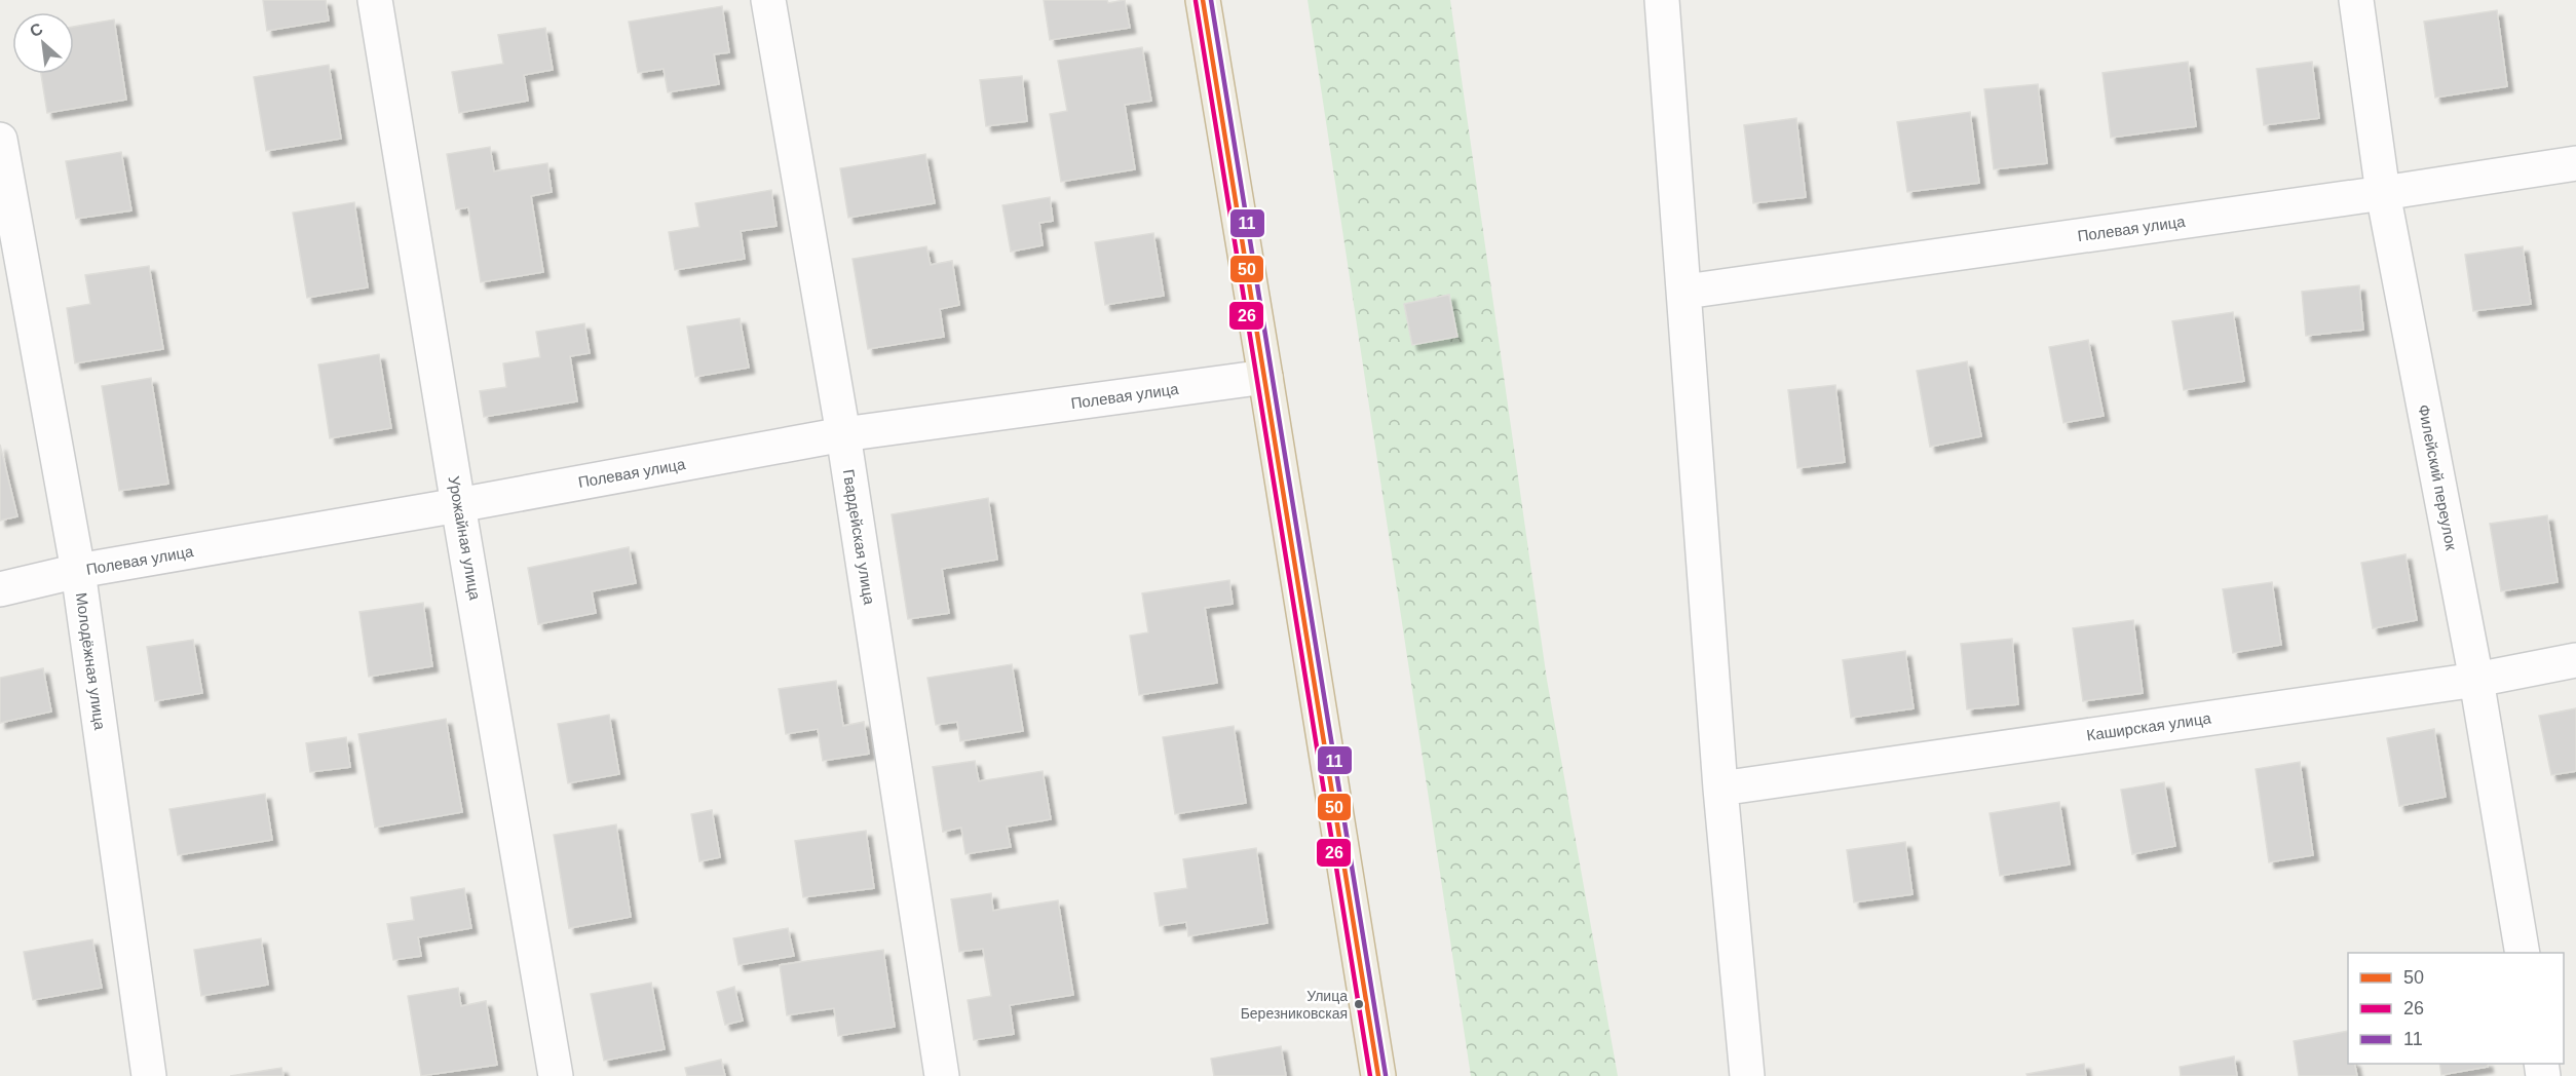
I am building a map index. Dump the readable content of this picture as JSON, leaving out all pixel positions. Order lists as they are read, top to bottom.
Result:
{
  "streets": {
    "street": [
      "Полевая улица",
      "Филейский переулок",
      "Гвардейская улица",
      "Урожайная улица",
      "Молодёжная улица",
      "Каширская улица"
    ]
  },
  "crossings": [
    ["Полевая улица", "Филейский переулок"],
    ["Полевая улица", "Гвардейская улица"],
    ["Полевая улица", "Урожайная улица"],
    ["Полевая улица", "Молодёжная улица"],
    ["Филейский переулок", "Каширская улица"]
  ],
  "places": ["Улица Березниковская"],
  "lines": ["transit line 50", "transit line 11", "transit line 26"],
  "legend": ["50", "26", "11"],
  "north": "top left"
}
